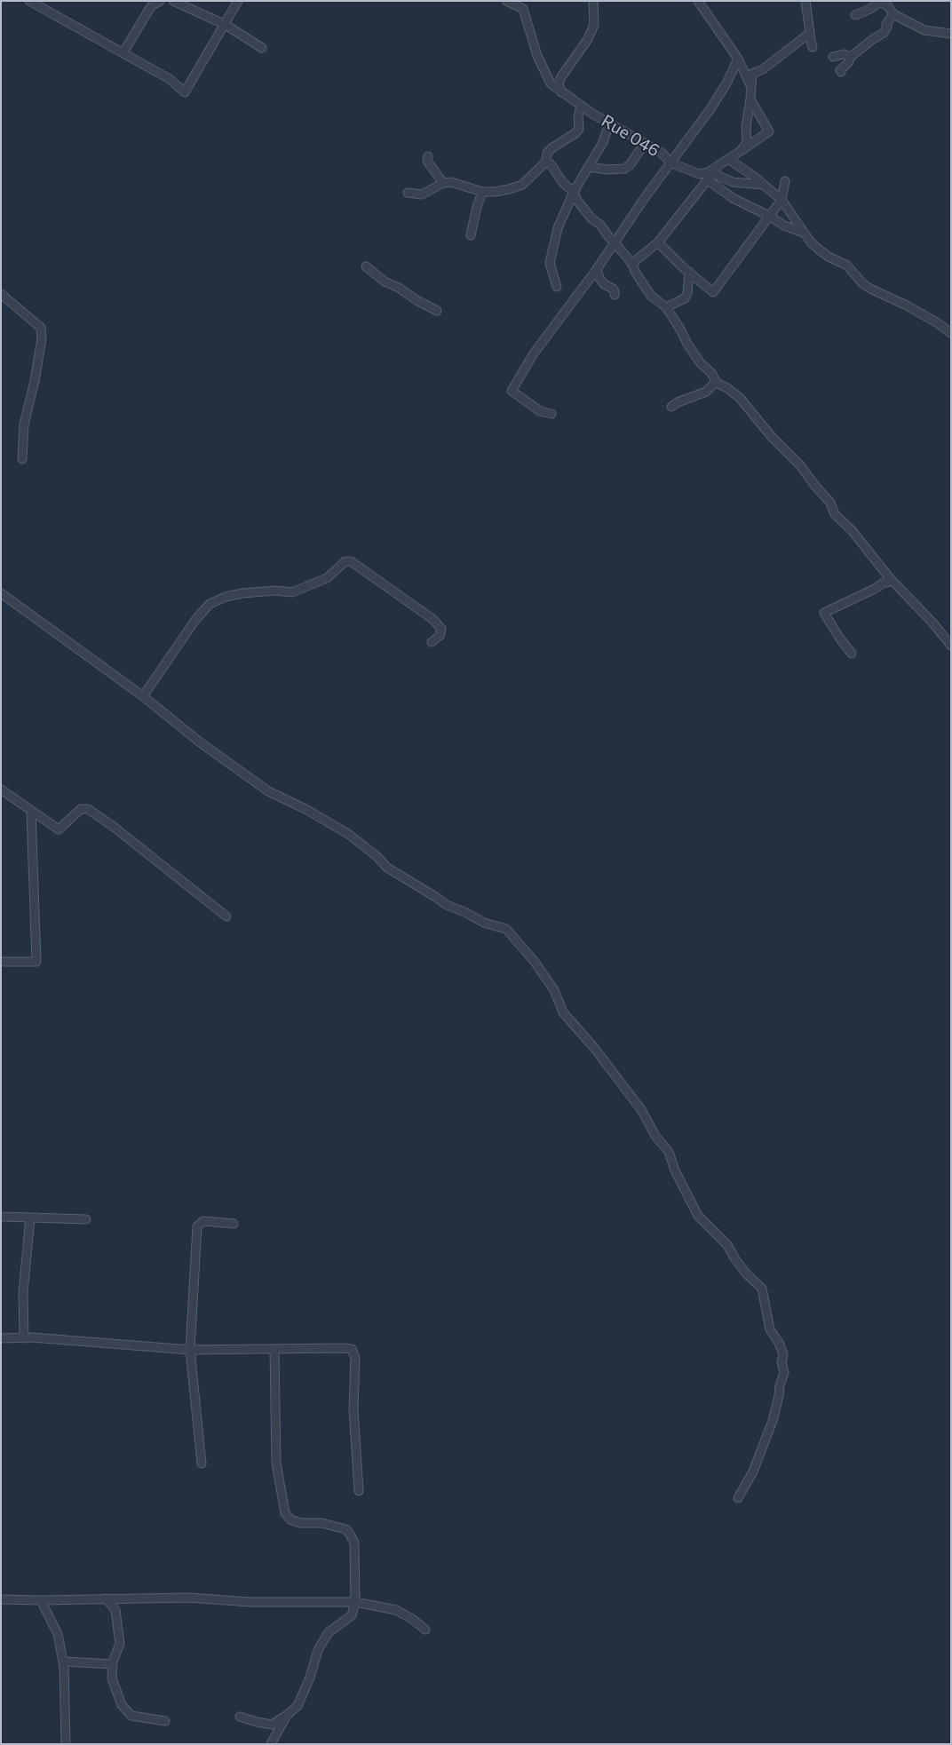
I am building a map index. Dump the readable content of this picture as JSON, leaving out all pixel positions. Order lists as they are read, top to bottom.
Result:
{
  "streets": {
    "street": ["Rue 046"]
  }
}
